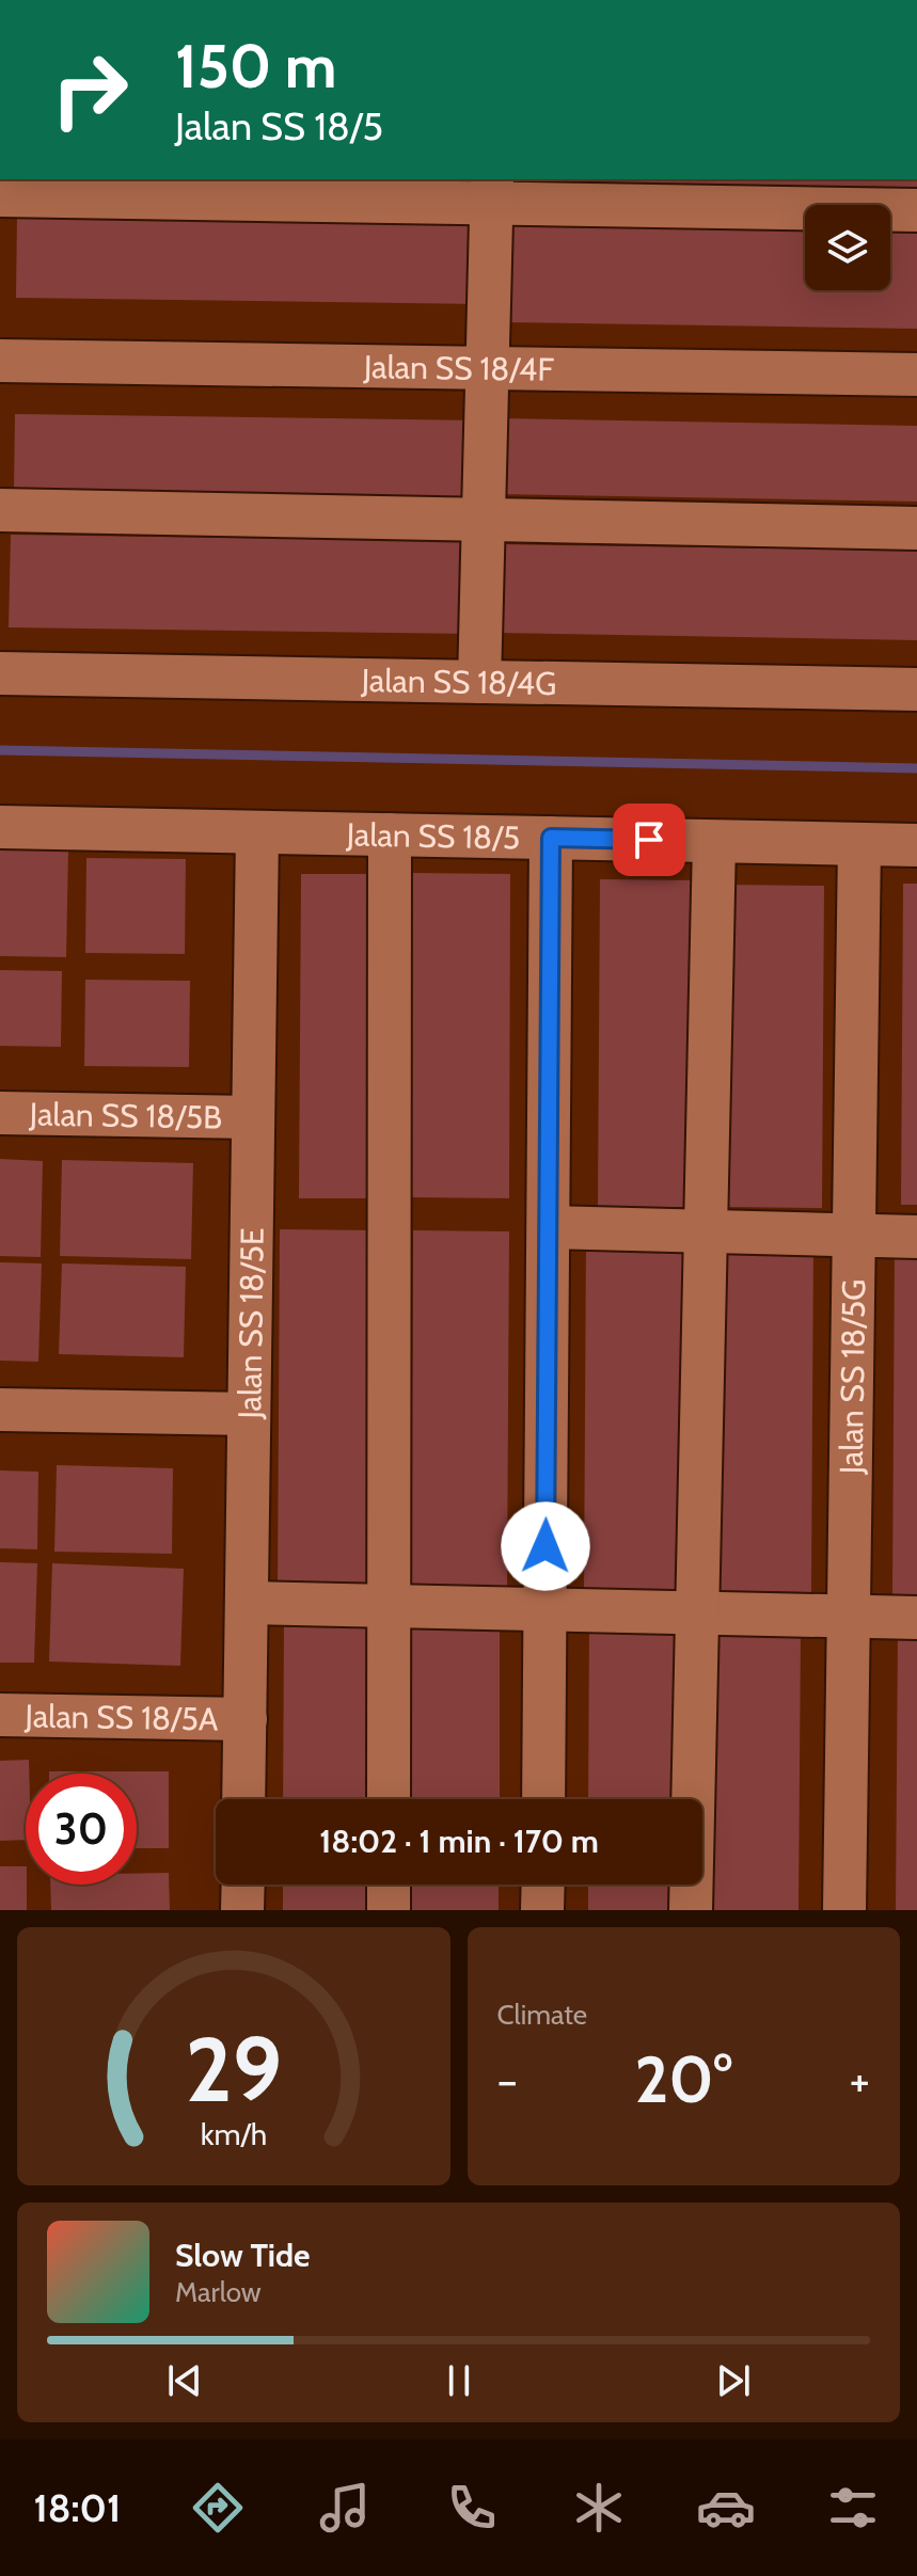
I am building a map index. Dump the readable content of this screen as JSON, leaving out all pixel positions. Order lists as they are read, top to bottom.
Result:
{
  "streets": {
    "street": [
      "Jalan SS 18/4F",
      "Jalan SS 18/4G",
      "Jalan SS 18/5",
      "Jalan SS 18/5B",
      "Jalan SS 18/5E",
      "Jalan SS 18/5G",
      "Jalan SS 18/5A"
    ]
  },
  "crossings": [
    ["Jalan SS 18/5", "Jalan SS 18/5E"],
    ["Jalan SS 18/5", "Jalan SS 18/5G"],
    ["Jalan SS 18/5B", "Jalan SS 18/5E"],
    ["Jalan SS 18/5E", "Jalan SS 18/5A"]
  ],
  "page": {
    "turn": ["150 m", "Jalan SS 18/5"],
    "limit": "30",
    "trip": "18:02 · 1 min · 170 m",
    "tile": "Climate",
    "heat": ["−", "20°", "+"],
    "song": ["Slow Tide", "Marlow"],
    "tabs": "18:01",
    "gauge": ["29", "km/h"]
  }
}
